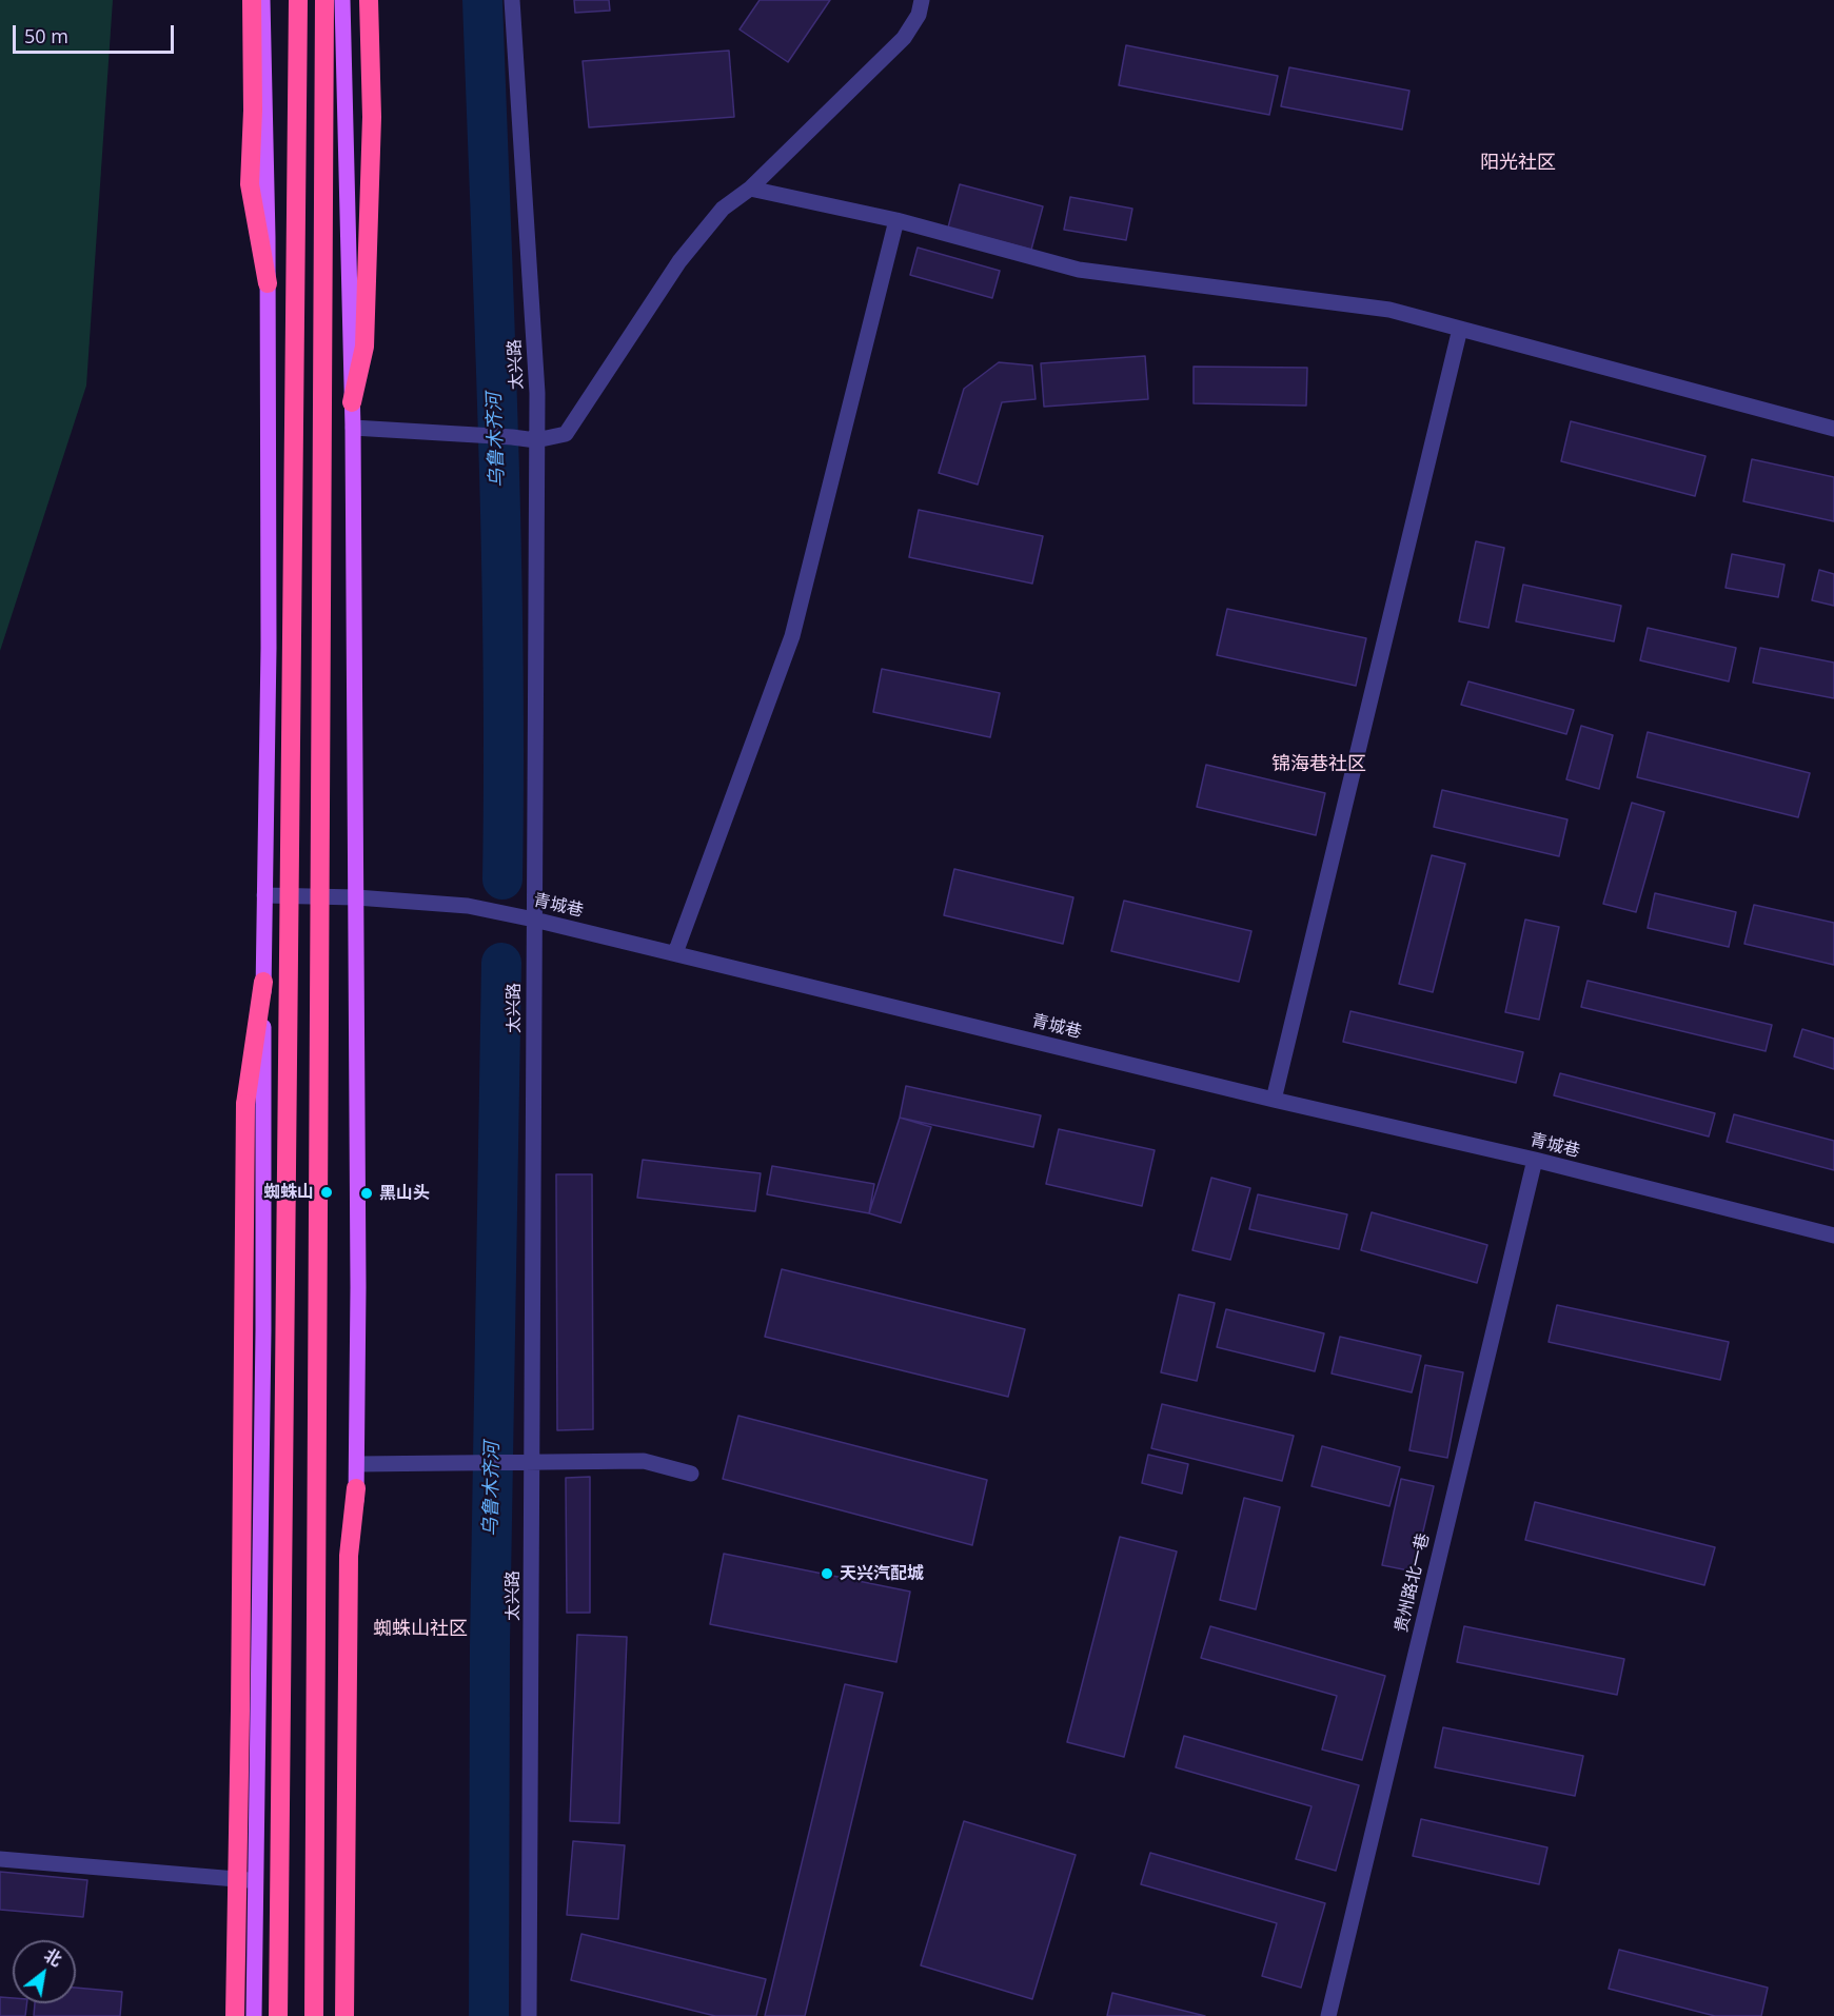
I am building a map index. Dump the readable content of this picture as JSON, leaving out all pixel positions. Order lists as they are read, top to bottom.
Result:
{
  "streets": {
    "street": ["太兴路", "青城巷", "贵州路北一巷"]
  },
  "crossings": [
    ["太兴路", "青城巷"],
    ["青城巷", "贵州路北一巷"]
  ],
  "districts": ["阳光社区", "锦海巷社区", "蜘蛛山社区"],
  "water": ["乌鲁木齐河"],
  "places": ["蜘蛛山", "黑山头", "天兴汽配城"],
  "scale_bar": "50 m",
  "north": "top right"
}
